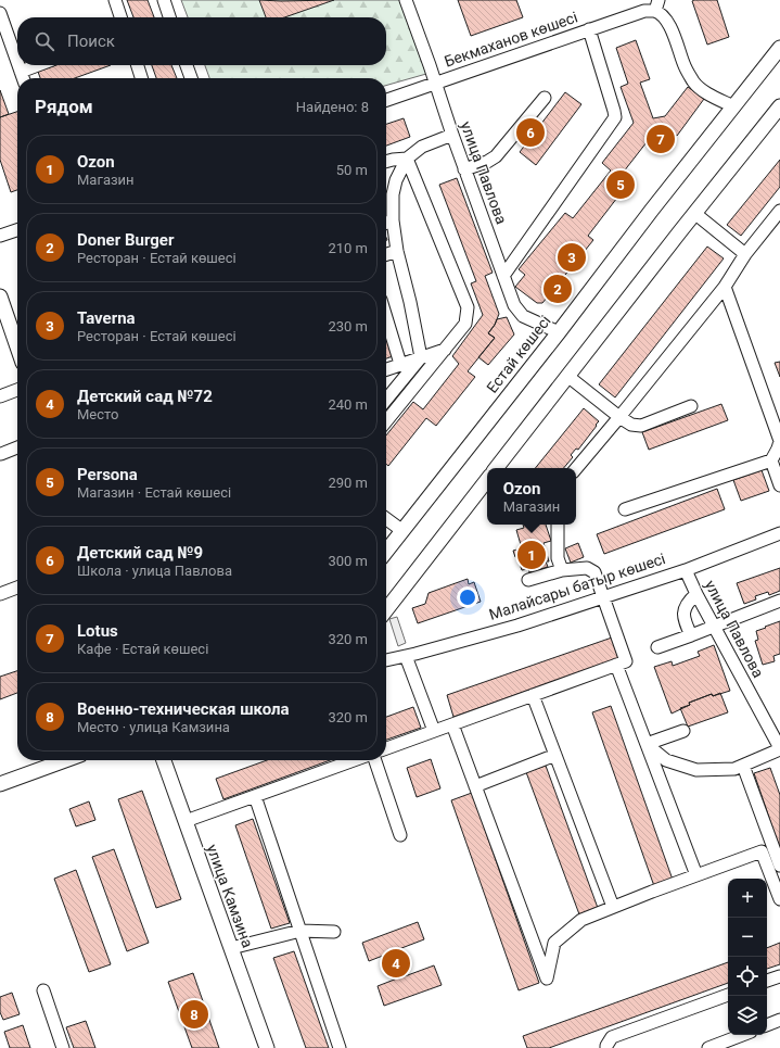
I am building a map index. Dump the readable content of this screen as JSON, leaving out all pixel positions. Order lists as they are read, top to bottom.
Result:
{
  "streets": {
    "main road": ["Естай көшесі", "улица Камзина"],
    "street": ["Бекмаханов көшесі", "улица Павлова", "Малайсары батыр көшесі"]
  },
  "crossings": [
    ["Бекмаханов көшесі", "улица Павлова"],
    ["Бекмаханов көшесі", "Естай көшесі"],
    ["улица Павлова", "Естай көшесі"],
    ["улица Павлова", "Малайсары батыр көшесі"]
  ],
  "page": {
    "search": "Поиск",
    "heading": ["Рядом", "Найдено: 8"],
    "pins": [
      "6",
      "7",
      "5",
      "3",
      "2",
      "1",
      "4",
      "8"
    ],
    "list": [
      {
        "mark": "1",
        "name": "Ozon",
        "note": "Магазин",
        "value": "50 m"
      },
      {
        "mark": "2",
        "name": "Doner Burger",
        "note": "Ресторан · Естай көшесі",
        "value": "210 m"
      },
      {
        "mark": "3",
        "name": "Taverna",
        "note": "Ресторан · Естай көшесі",
        "value": "230 m"
      },
      {
        "mark": "4",
        "name": "Детский сад №72",
        "note": "Место",
        "value": "240 m"
      },
      {
        "mark": "5",
        "name": "Persona",
        "note": "Магазин · Естай көшесі",
        "value": "290 m"
      },
      {
        "mark": "6",
        "name": "Детский сад №9",
        "note": "Школа · улица Павлова",
        "value": "300 m"
      },
      {
        "mark": "7",
        "name": "Lotus",
        "note": "Кафе · Естай көшесі",
        "value": "320 m"
      },
      {
        "mark": "8",
        "name": "Военно-техническая школа",
        "note": "Место · улица Камзина",
        "value": "320 m"
      }
    ],
    "popup": ["Ozon", "Магазин"],
    "map_buttons": ["+", "−"]
  }
}
